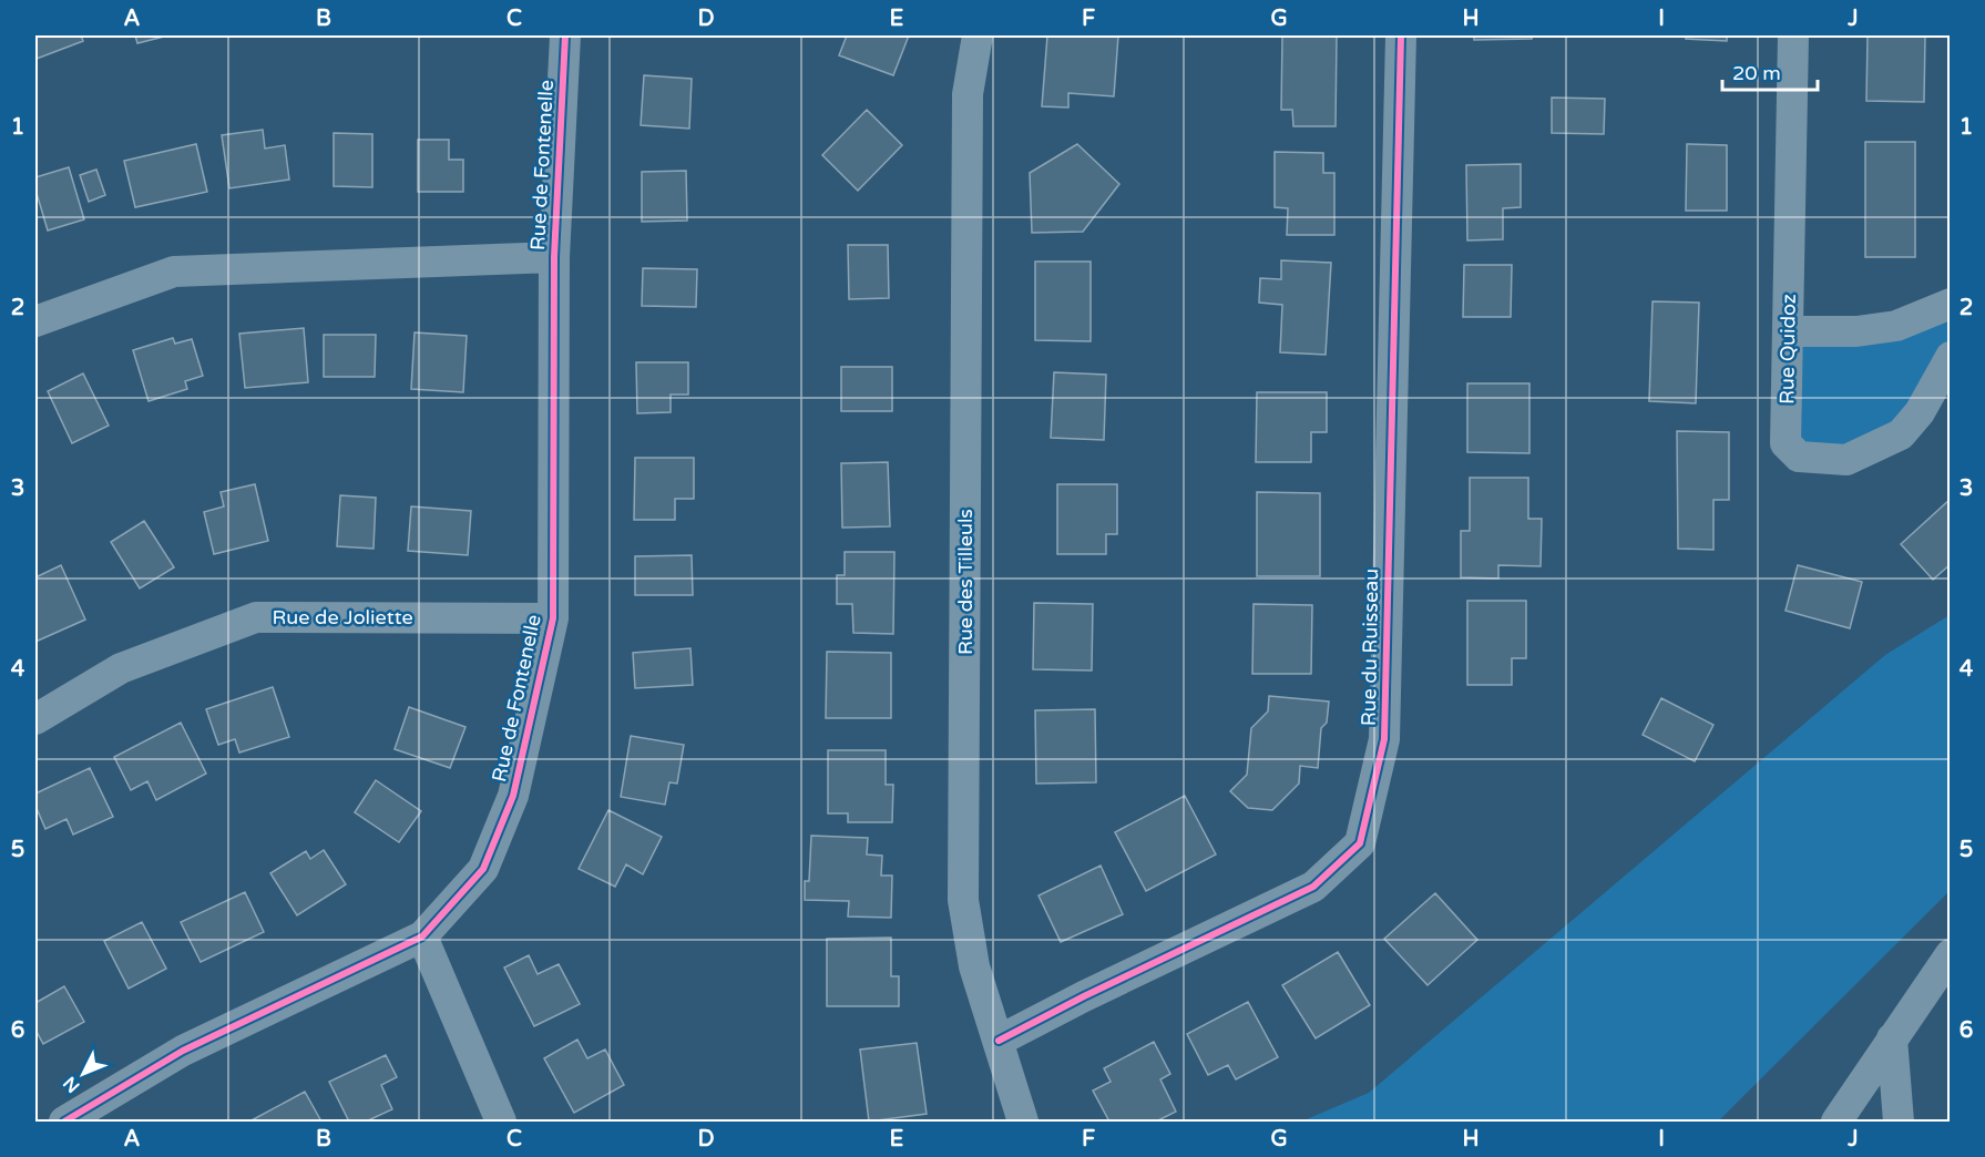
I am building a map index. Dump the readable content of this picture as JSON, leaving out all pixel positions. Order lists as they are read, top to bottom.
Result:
{
  "streets": {
    "street": [
      "Rue de Fontenelle",
      "Rue Quidoz",
      "Rue des Tilleuls",
      "Rue de Joliette",
      "Rue du Ruisseau"
    ]
  },
  "crossings": [
    ["Rue de Fontenelle", "Rue de Joliette"],
    ["Rue des Tilleuls", "Rue du Ruisseau"]
  ],
  "scale_bar": "20 m",
  "north": "bottom left",
  "grid": {
    "columns": [
      "A",
      "B",
      "C",
      "D",
      "E",
      "F",
      "G",
      "H",
      "I",
      "J"
    ],
    "rows": [
      "1",
      "2",
      "3",
      "4",
      "5",
      "6"
    ]
  }
}
